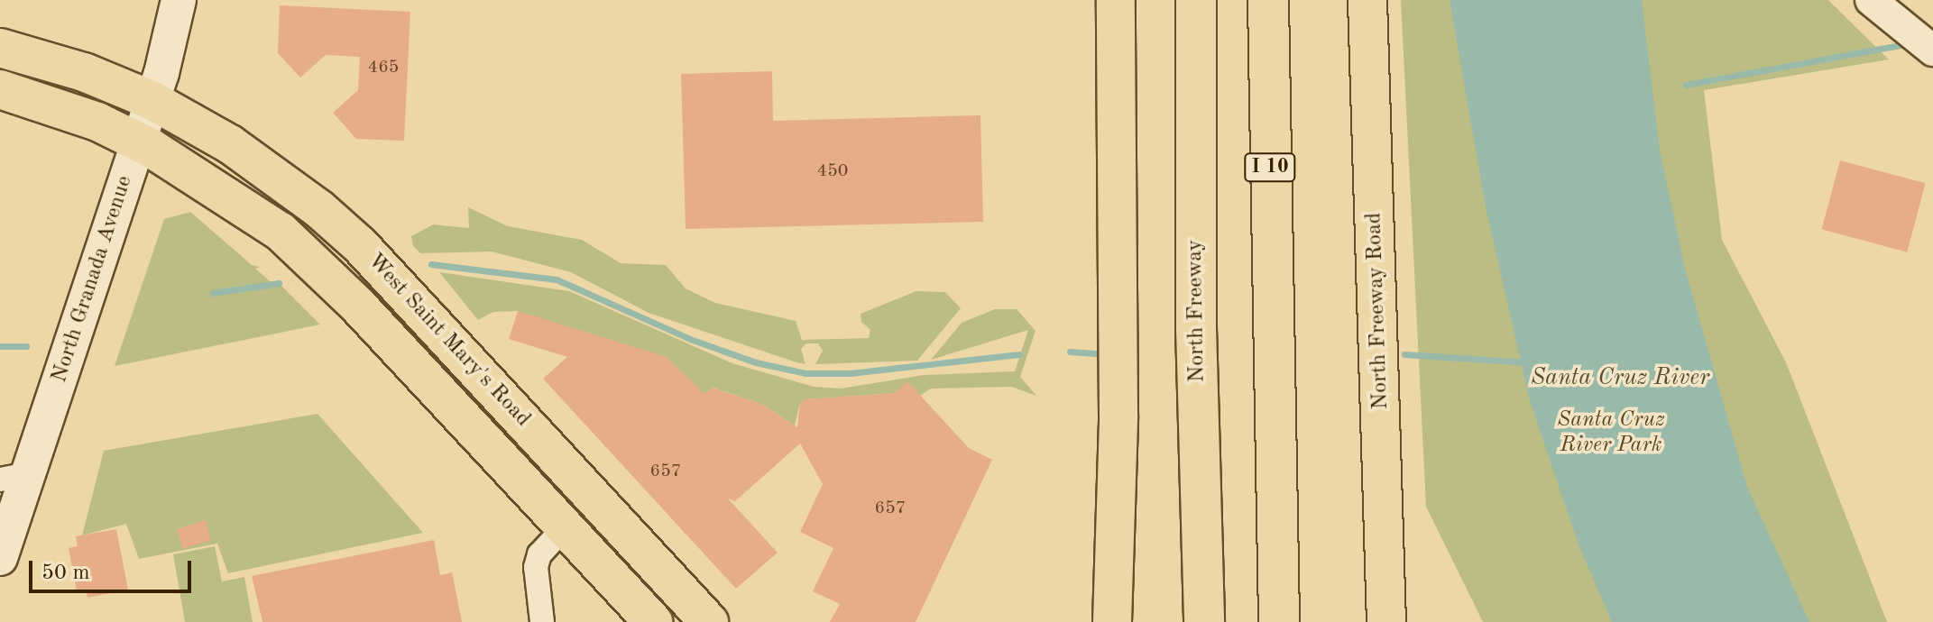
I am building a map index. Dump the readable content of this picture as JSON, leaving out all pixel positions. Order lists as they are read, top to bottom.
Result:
{
  "streets": {
    "highway": ["I 10", "North Freeway"],
    "main road": ["North Granada Avenue", "North Freeway Road", "West Saint Mary's Road"]
  },
  "crossings": [
    ["North Granada Avenue", "West Saint Mary's Road"]
  ],
  "water": ["Santa Cruz River"],
  "parks": ["Santa Cruz River Park"],
  "house_numbers": [
    "465",
    "450",
    "657",
    "657"
  ],
  "scale_bar": "50 m"
}
